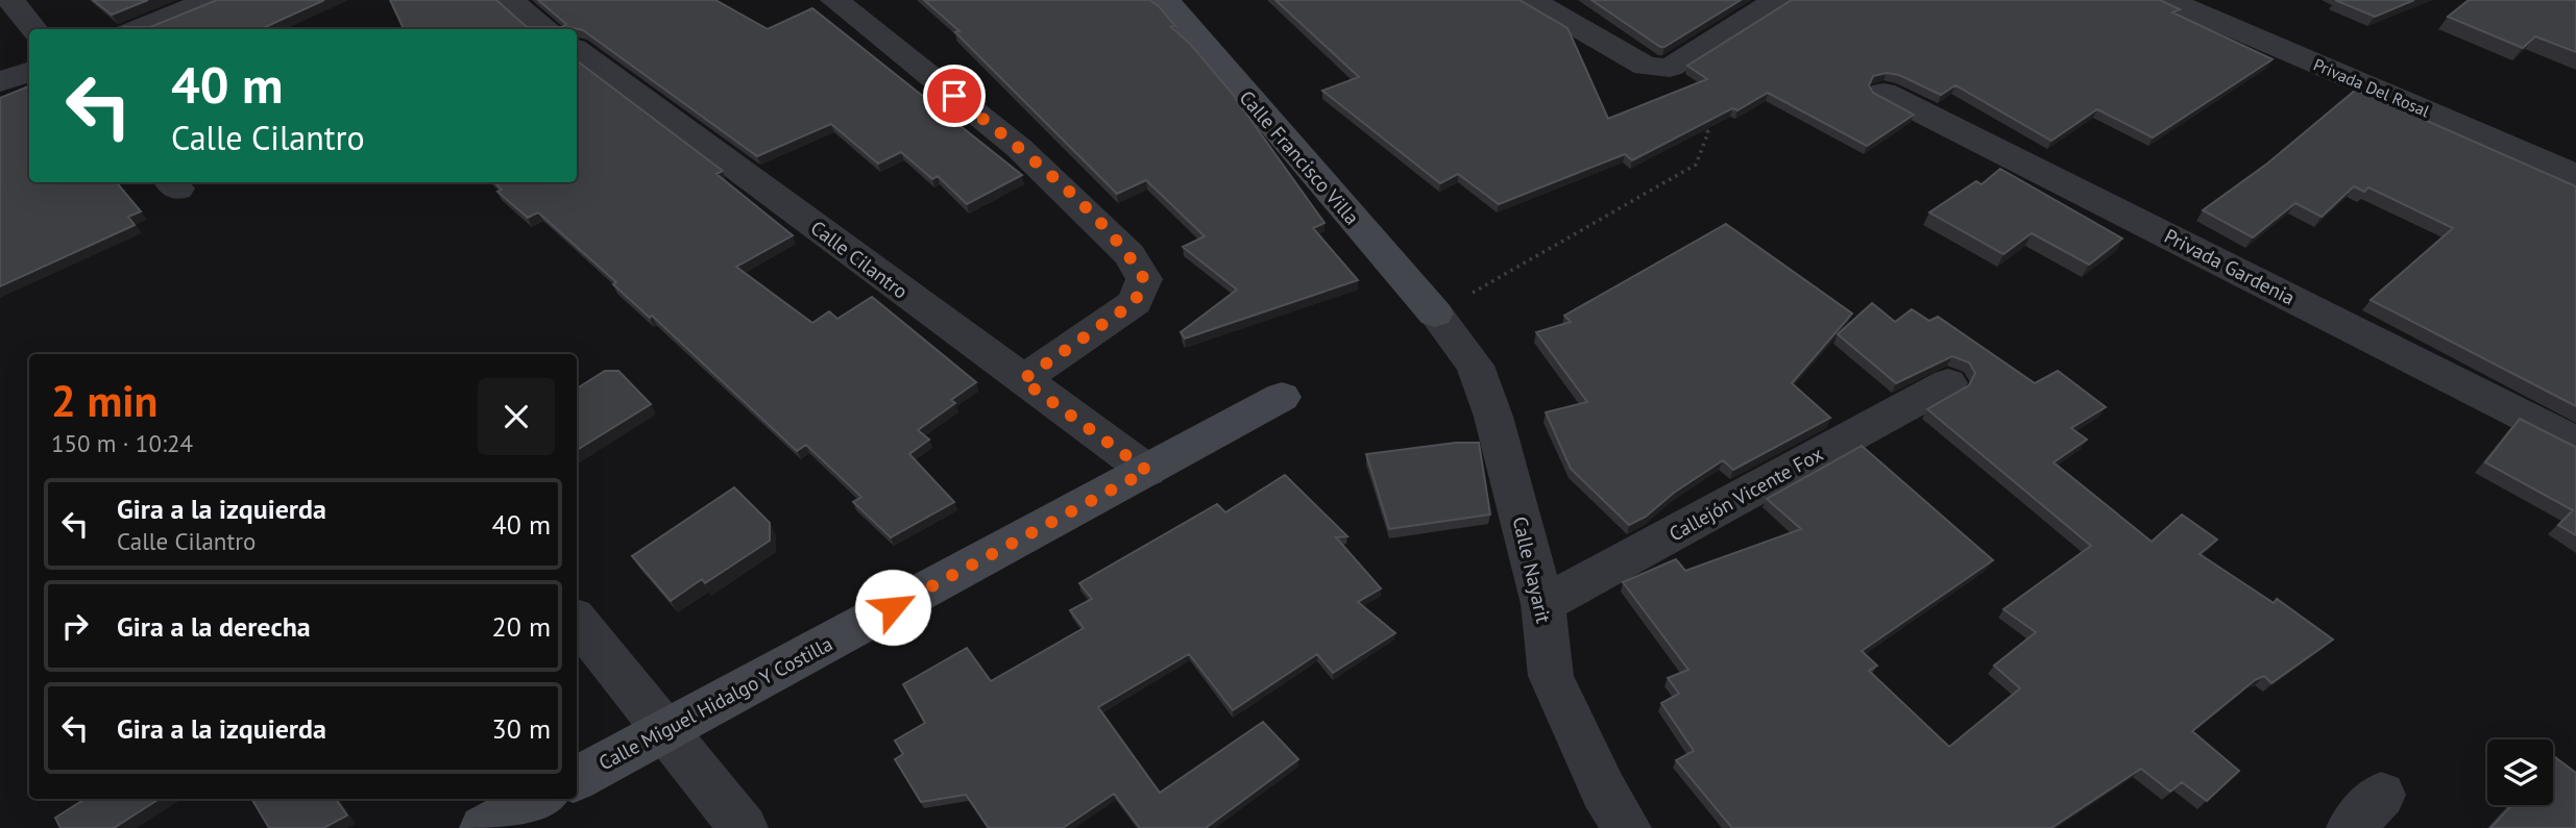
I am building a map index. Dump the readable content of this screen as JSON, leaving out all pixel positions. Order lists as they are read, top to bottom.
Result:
{
  "streets": {
    "main road": ["Calle Francisco Villa", "Calle Miguel Hidalgo Y Costilla"],
    "street": [
      "Privada Del Rosal",
      "Calle Cilantro",
      "Privada Gardenia",
      "Callejón Vicente Fox",
      "Calle Nayarit"
    ]
  },
  "crossings": [
    ["Calle Francisco Villa", "Calle Nayarit"],
    ["Calle Cilantro", "Calle Miguel Hidalgo Y Costilla"],
    ["Callejón Vicente Fox", "Calle Nayarit"]
  ],
  "page": {
    "turn": ["40 m", "Calle Cilantro"],
    "heading": ["2 min", "150 m · 10:24"],
    "list": [
      {
        "name": "Gira a la izquierda",
        "note": "Calle Cilantro",
        "value": "40 m"
      },
      {
        "name": "Gira a la derecha",
        "value": "20 m"
      },
      {
        "name": "Gira a la izquierda",
        "value": "30 m"
      }
    ]
  }
}
